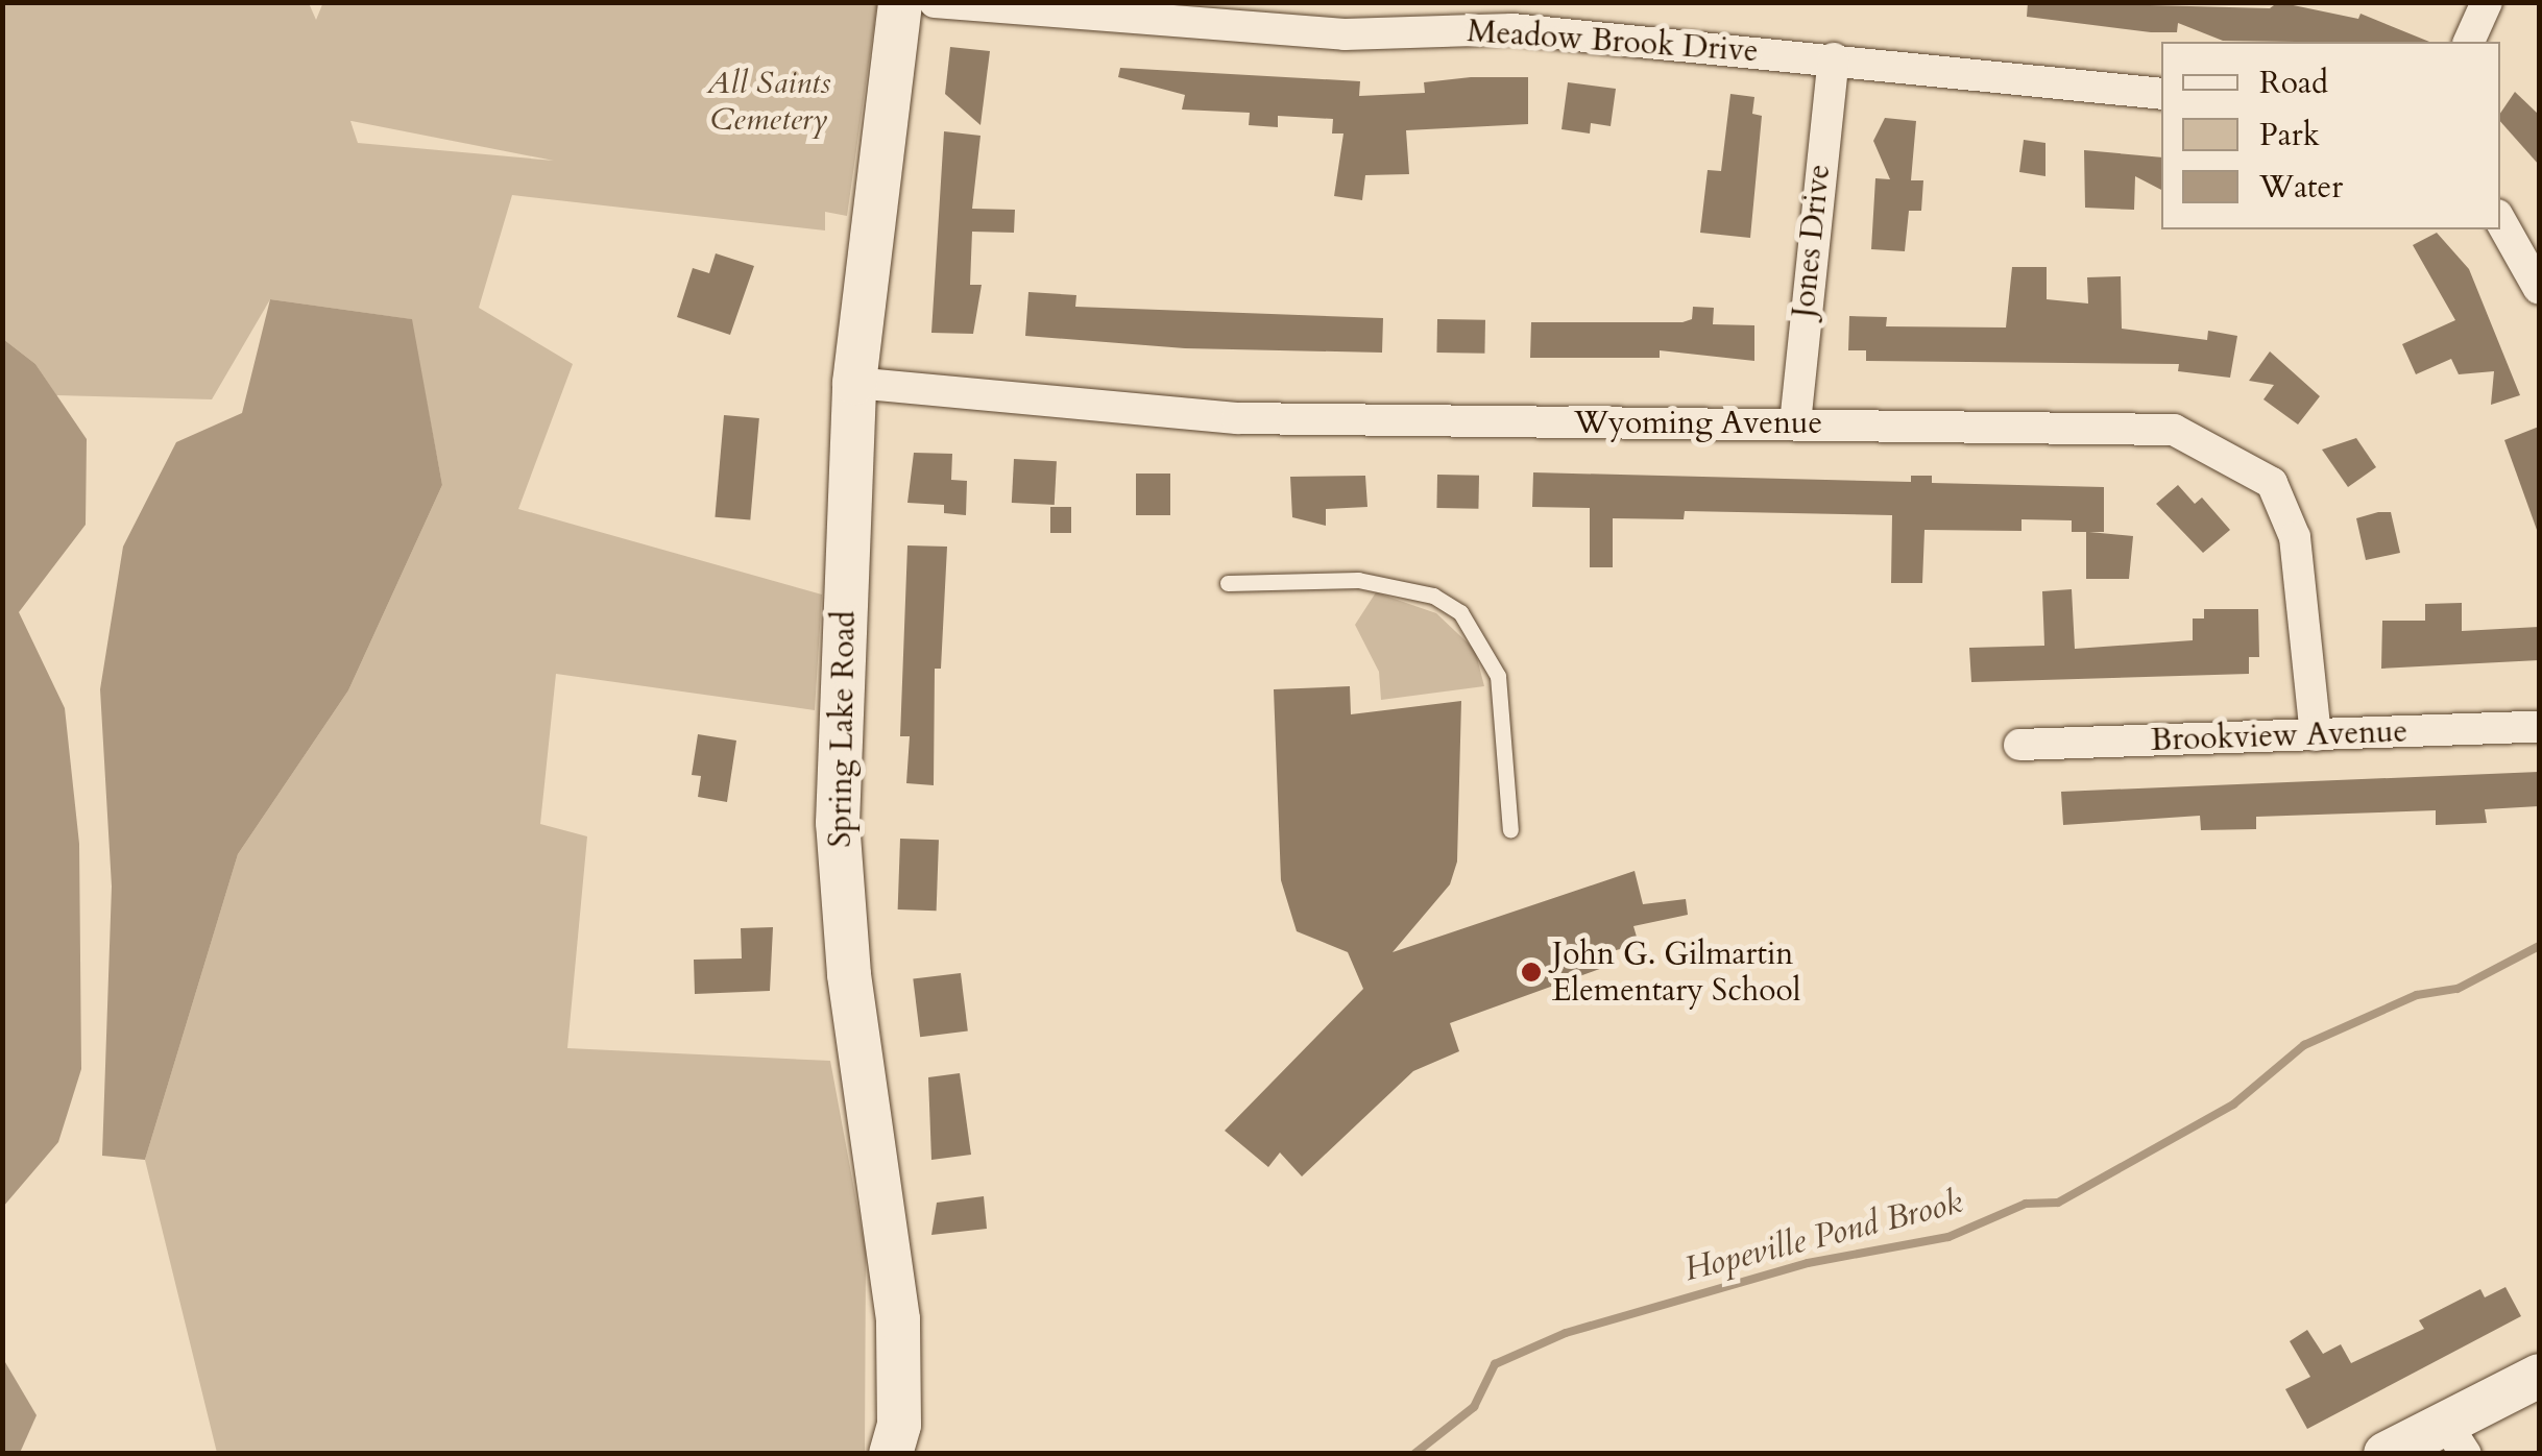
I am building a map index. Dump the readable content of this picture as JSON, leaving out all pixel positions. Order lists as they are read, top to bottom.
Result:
{
  "streets": {
    "main road": ["Spring Lake Road"],
    "street": [
      "Meadow Brook Drive",
      "Jones Drive",
      "Wyoming Avenue",
      "Brookview Avenue"
    ]
  },
  "crossings": [
    ["Meadow Brook Drive", "Jones Drive"],
    ["Jones Drive", "Wyoming Avenue"],
    ["Wyoming Avenue", "Spring Lake Road"],
    ["Wyoming Avenue", "Brookview Avenue"]
  ],
  "water": ["Hopeville Pond Brook"],
  "parks": ["All Saints Cemetery"],
  "places": ["John G. Gilmartin Elementary School"],
  "legend": ["Road", "Park", "Water"]
}
